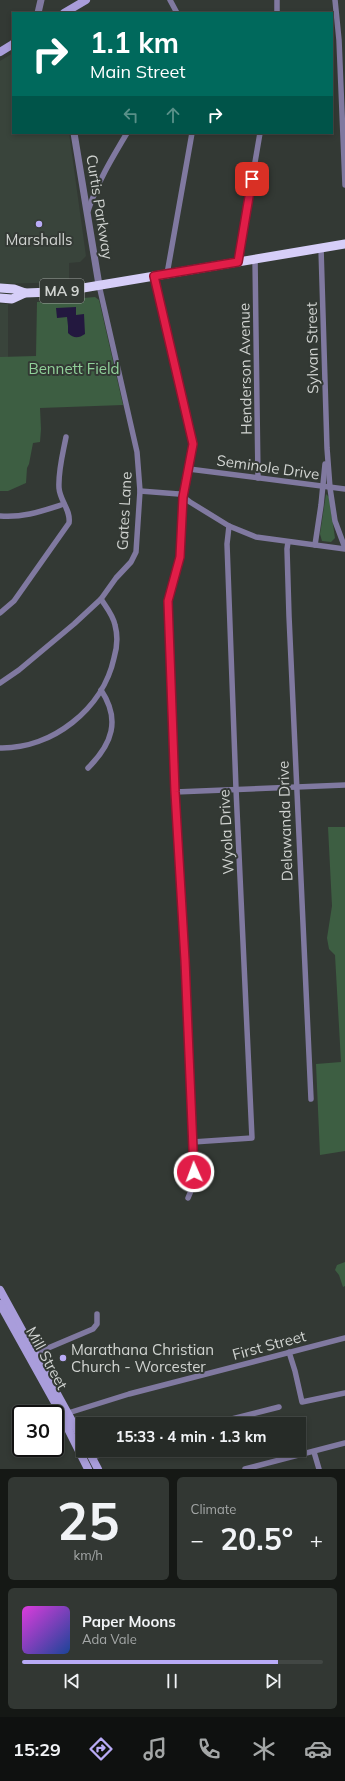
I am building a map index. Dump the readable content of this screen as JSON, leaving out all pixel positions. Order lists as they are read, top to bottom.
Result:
{
  "streets": {
    "highway": ["MA 9"],
    "main road": ["Mill Street"],
    "street": [
      "Curtis Parkway",
      "Sylvan Street",
      "Henderson Avenue",
      "Seminole Drive",
      "Gates Lane",
      "Delawanda Drive",
      "Wyola Drive",
      "First Street"
    ]
  },
  "crossings": [
    ["Curtis Parkway", "MA 9"],
    ["Curtis Parkway", "Gates Lane"],
    ["MA 9", "Sylvan Street"],
    ["MA 9", "Henderson Avenue"],
    ["MA 9", "Gates Lane"],
    ["Sylvan Street", "Seminole Drive"],
    ["Henderson Avenue", "Seminole Drive"],
    ["First Street", "Mill Street"]
  ],
  "parks": ["Bennett Field"],
  "places": ["Marshalls", "Marathana Christian Church - Worcester"],
  "page": {
    "turn": ["1.1 km", "Main Street"],
    "limit": "30",
    "trip": "15:33 · 4 min · 1.3 km",
    "tile": [
      ["25", "km/h"],
      "Climate"
    ],
    "heat": ["−", "20.5°", "+"],
    "song": ["Paper Moons", "Ada Vale"],
    "tabs": "15:29"
  }
}
